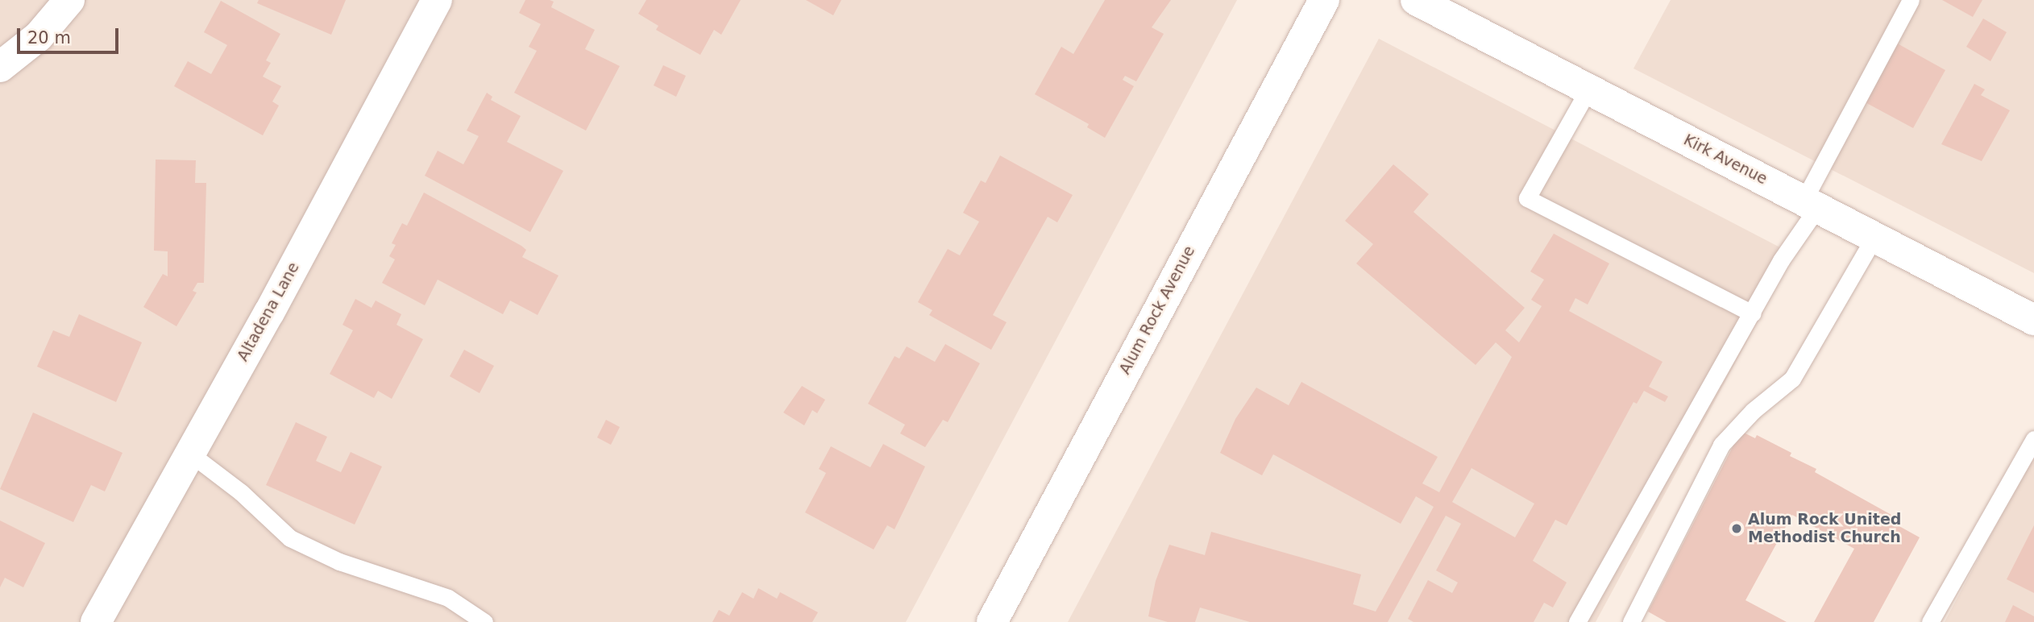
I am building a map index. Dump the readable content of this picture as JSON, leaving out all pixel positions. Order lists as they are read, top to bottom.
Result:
{
  "streets": {
    "street": ["Kirk Avenue", "Alum Rock Avenue", "Altadena Lane"]
  },
  "places": ["Alum Rock United Methodist Church"],
  "scale_bar": "20 m"
}
